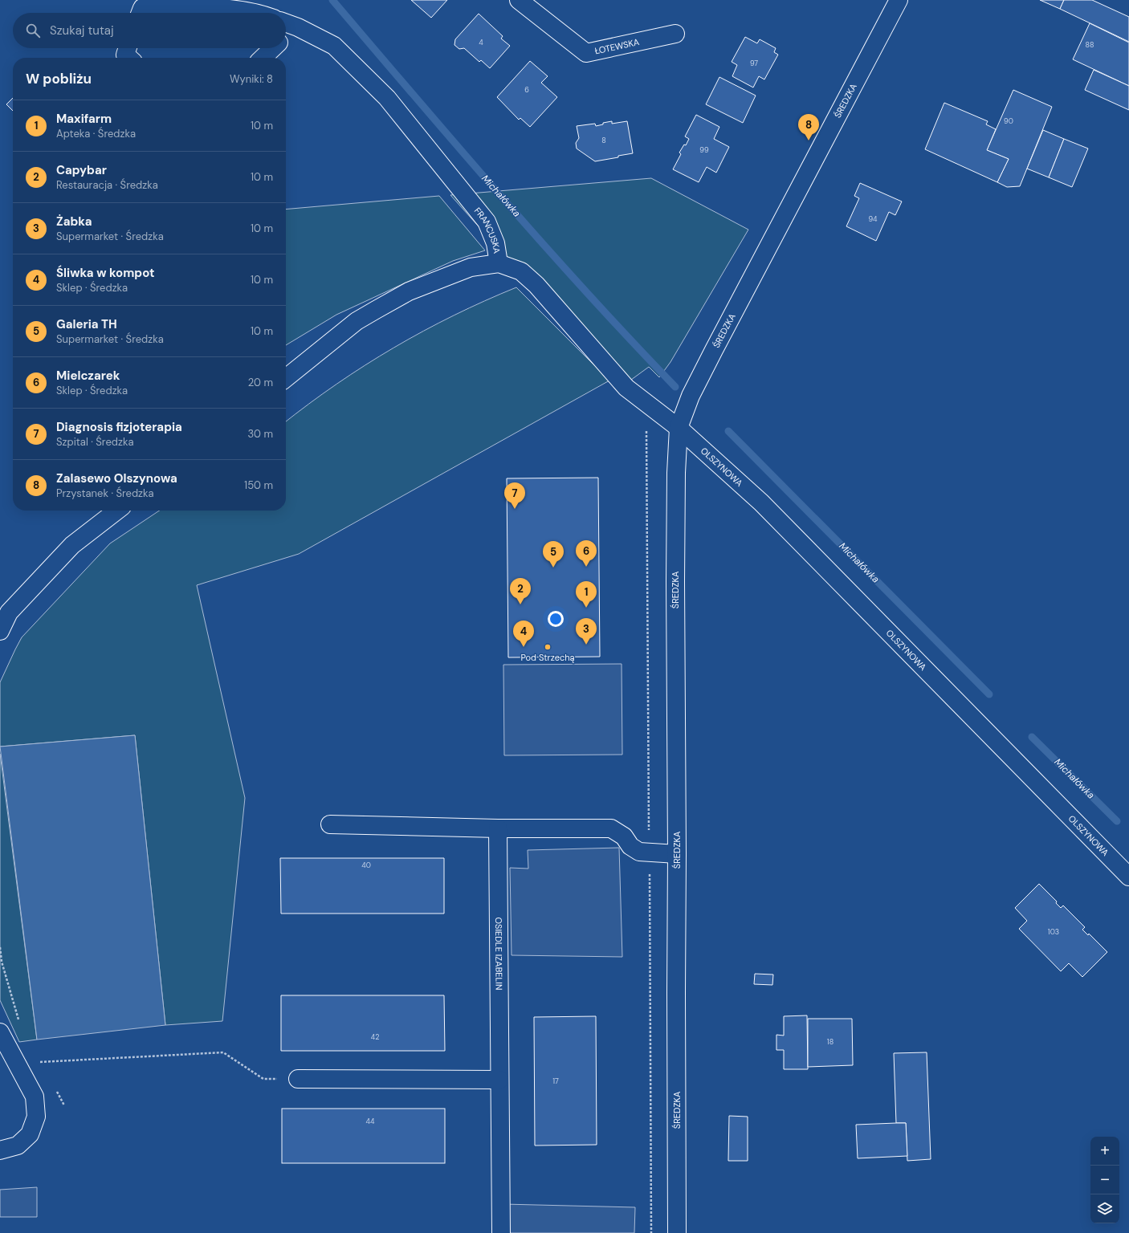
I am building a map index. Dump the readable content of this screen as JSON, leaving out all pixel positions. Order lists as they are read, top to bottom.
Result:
{
  "streets": {
    "street": [
      "ŁOTEWSKA",
      "ŚREDZKA",
      "FRANCUSKA",
      "OLSZYNOWA",
      "OSIEDLE IZABELIN"
    ]
  },
  "crossings": [
    ["ŚREDZKA", "FRANCUSKA"],
    ["ŚREDZKA", "OLSZYNOWA"],
    ["FRANCUSKA", "OLSZYNOWA"]
  ],
  "water": ["Michałówka"],
  "places": ["Pod Strzechą"],
  "house_numbers": [
    "4",
    "88",
    "97",
    "6",
    "90",
    "8",
    "99",
    "94",
    "40",
    "103",
    "42",
    "18",
    "17",
    "44"
  ],
  "page": {
    "search": "Szukaj tutaj",
    "heading": ["W pobliżu", "Wyniki: 8"],
    "list": [
      {
        "mark": "1",
        "name": "Maxifarm",
        "note": "Apteka · Średzka",
        "value": "10 m"
      },
      {
        "mark": "2",
        "name": "Capybar",
        "note": "Restauracja · Średzka",
        "value": "10 m"
      },
      {
        "mark": "3",
        "name": "Żabka",
        "note": "Supermarket · Średzka",
        "value": "10 m"
      },
      {
        "mark": "4",
        "name": "Śliwka w kompot",
        "note": "Sklep · Średzka",
        "value": "10 m"
      },
      {
        "mark": "5",
        "name": "Galeria TH",
        "note": "Supermarket · Średzka",
        "value": "10 m"
      },
      {
        "mark": "6",
        "name": "Mielczarek",
        "note": "Sklep · Średzka",
        "value": "20 m"
      },
      {
        "mark": "7",
        "name": "Diagnosis fizjoterapia",
        "note": "Szpital · Średzka",
        "value": "30 m"
      },
      {
        "mark": "8",
        "name": "Zalasewo Olszynowa",
        "note": "Przystanek · Średzka",
        "value": "150 m"
      }
    ],
    "pins": [
      "8",
      "7",
      "6",
      "5",
      "2",
      "1",
      "3",
      "4"
    ],
    "map_buttons": ["+", "−"]
  }
}
